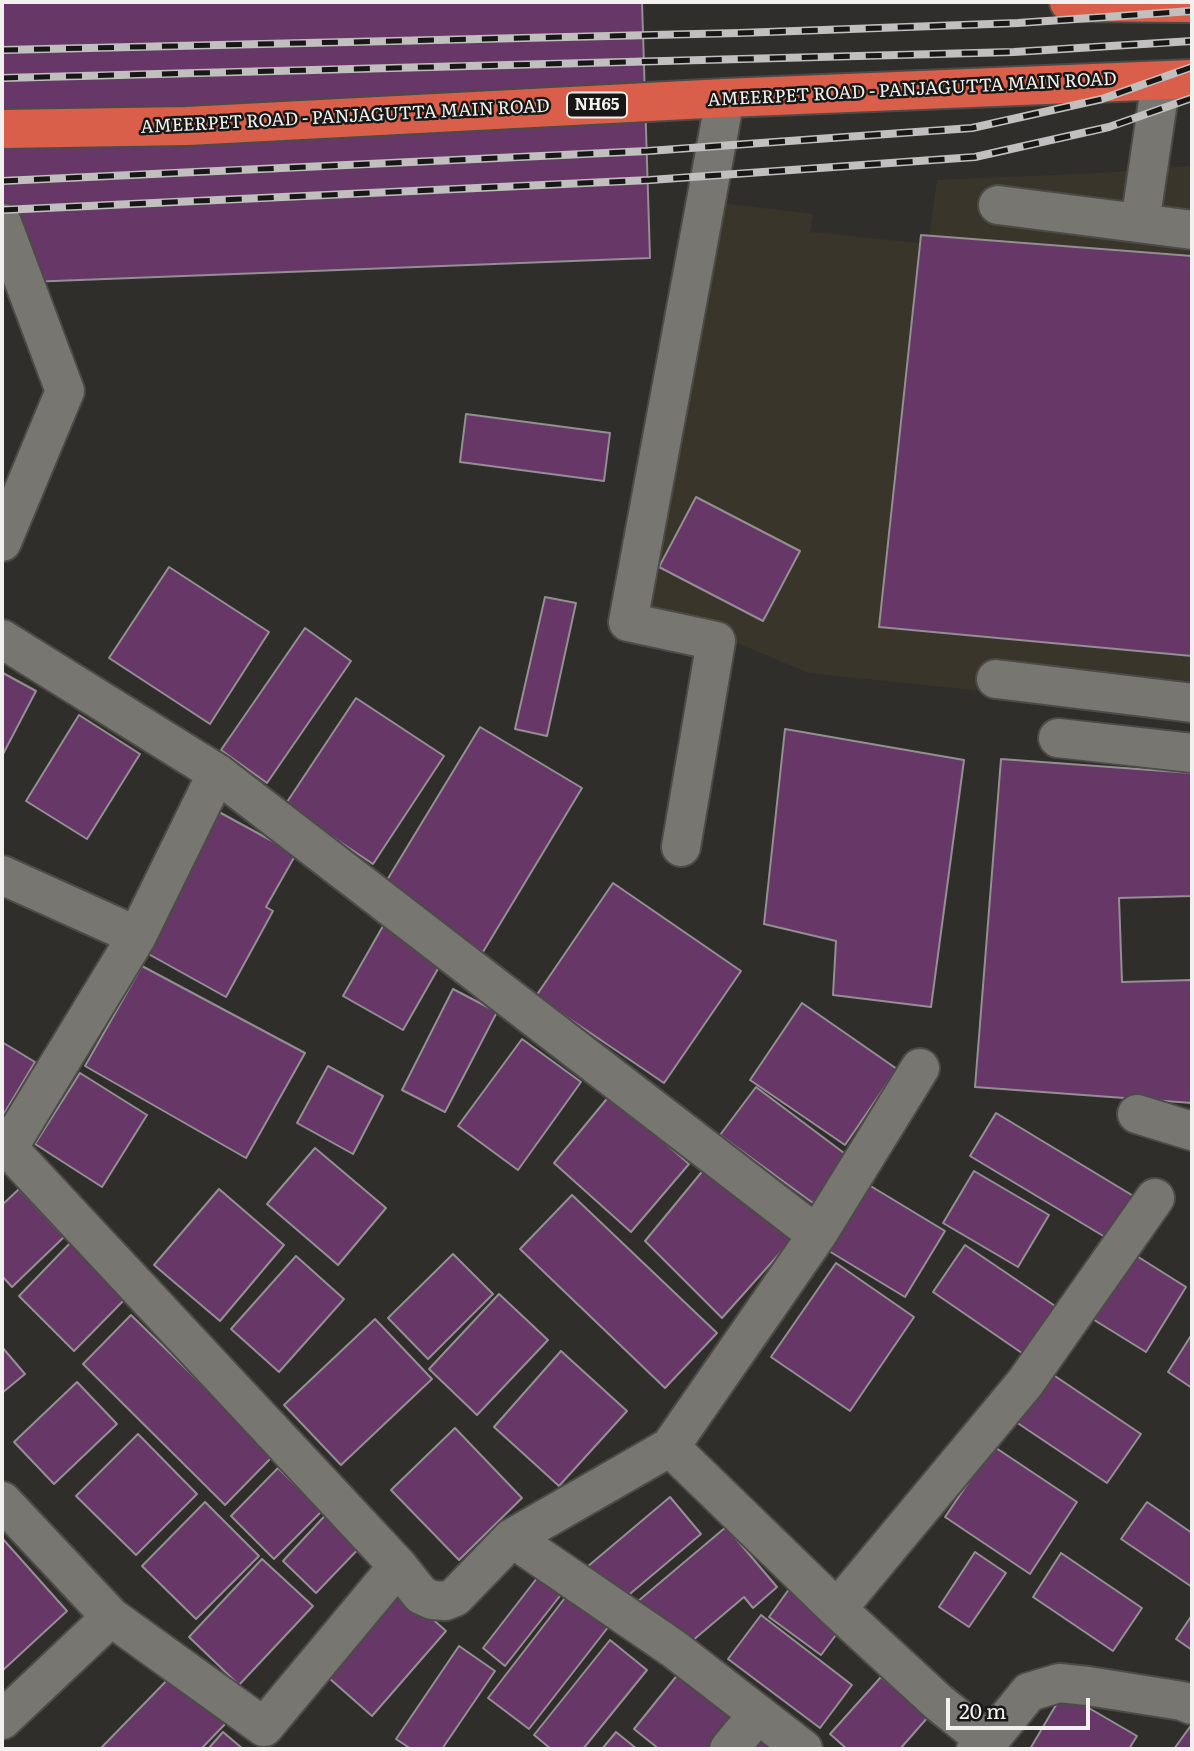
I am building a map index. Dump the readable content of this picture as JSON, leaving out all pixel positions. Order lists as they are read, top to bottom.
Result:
{
  "streets": {
    "highway": ["AMEERPET ROAD - PANJAGUTTA MAIN ROAD", "NH65"]
  },
  "scale_bar": "20 m"
}
